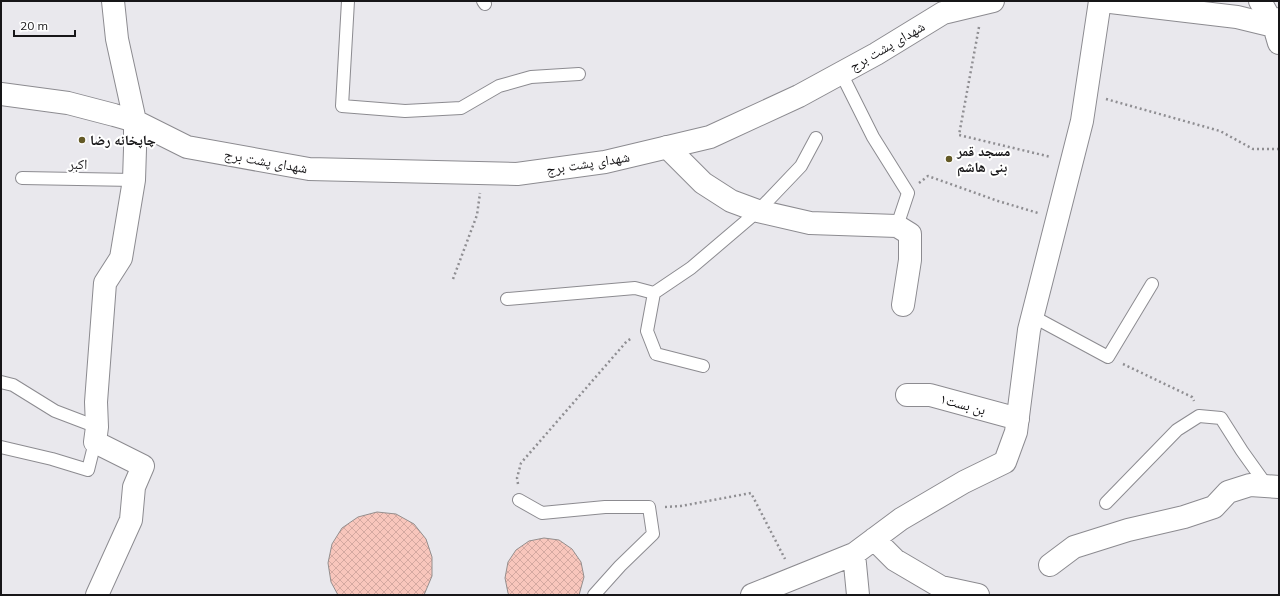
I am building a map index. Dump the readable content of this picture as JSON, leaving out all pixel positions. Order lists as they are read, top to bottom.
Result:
{
  "streets": {
    "street": ["شهدای پشت برج", "بن بست۱"],
    "lane": ["اکبر"]
  },
  "places": ["چاپخانه رضا", "مسجد قمر بنی هاشم"],
  "scale_bar": "20 m"
}
